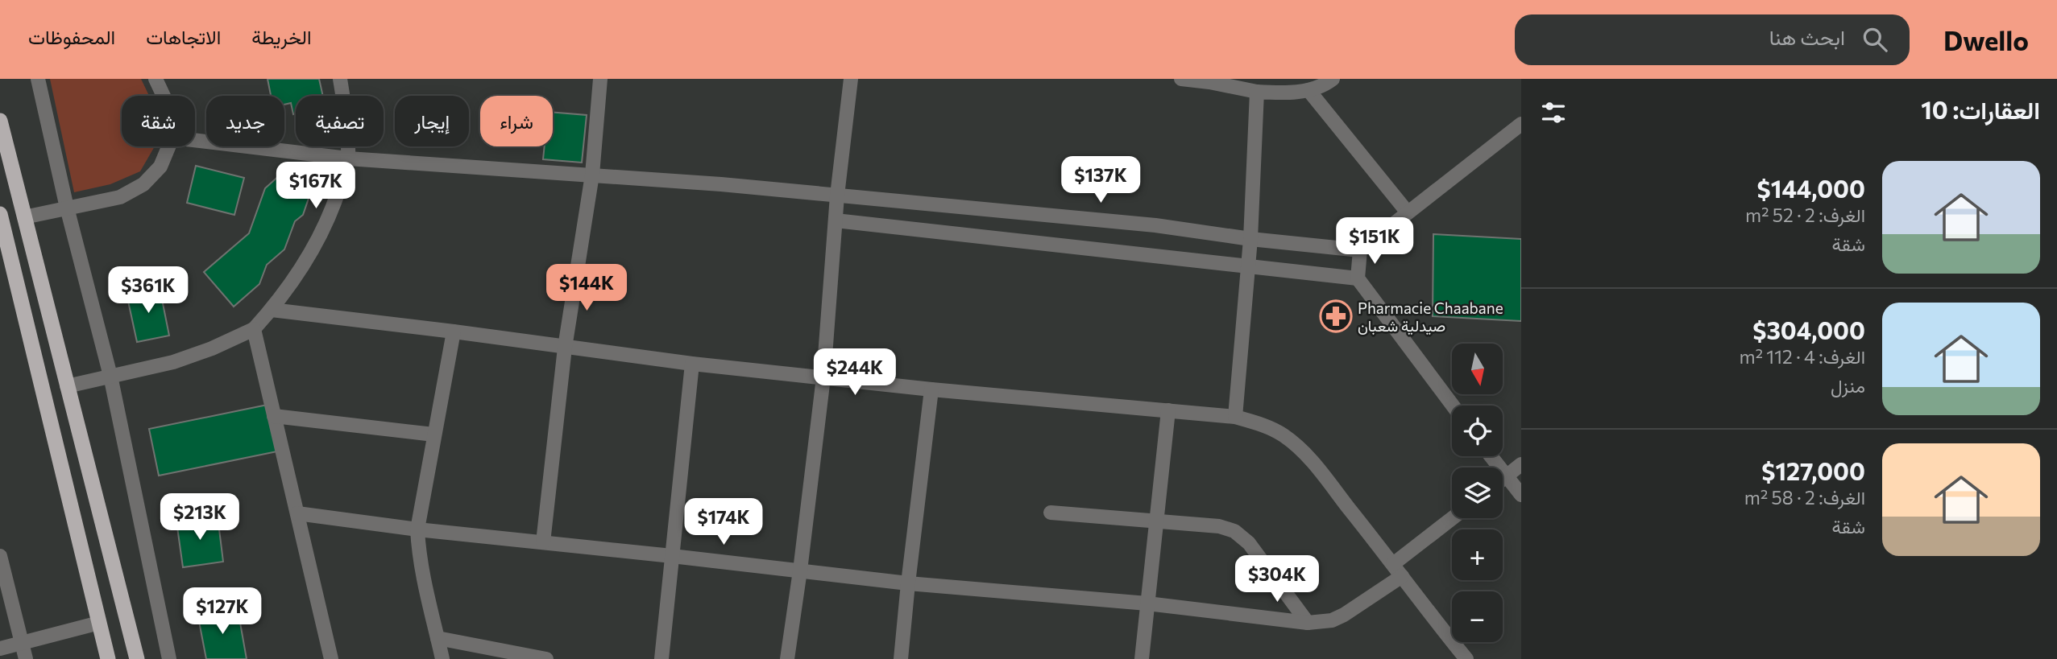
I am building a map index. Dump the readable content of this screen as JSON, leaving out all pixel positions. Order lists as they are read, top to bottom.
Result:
{
  "places": {
    "pharmacy": ["Pharmacie Chaabane صيدلية شعبان"]
  },
  "north": "bottom",
  "page": {
    "header": "Dwello",
    "search": "ابحث هنا",
    "nav": ["الخريطة", "الاتجاهات", "المحفوظات"],
    "heading": "العقارات: 10",
    "chip": [
      "شراء",
      "إيجار",
      "تصفية",
      "جديد",
      "شقة"
    ],
    "list": [
      {
        "name": "$144,000",
        "note": "الغرف: 2 · 52 m² · شقة"
      },
      {
        "name": "$304,000",
        "note": "الغرف: 4 · 112 m² · منزل"
      },
      {
        "name": "$127,000",
        "note": "الغرف: 2 · 58 m² · شقة"
      }
    ],
    "price": [
      "$137K",
      "$167K",
      "$151K",
      "$144K",
      "$361K",
      "$244K",
      "$213K",
      "$174K",
      "$304K",
      "$127K"
    ],
    "map_buttons": ["+", "−"]
  }
}
